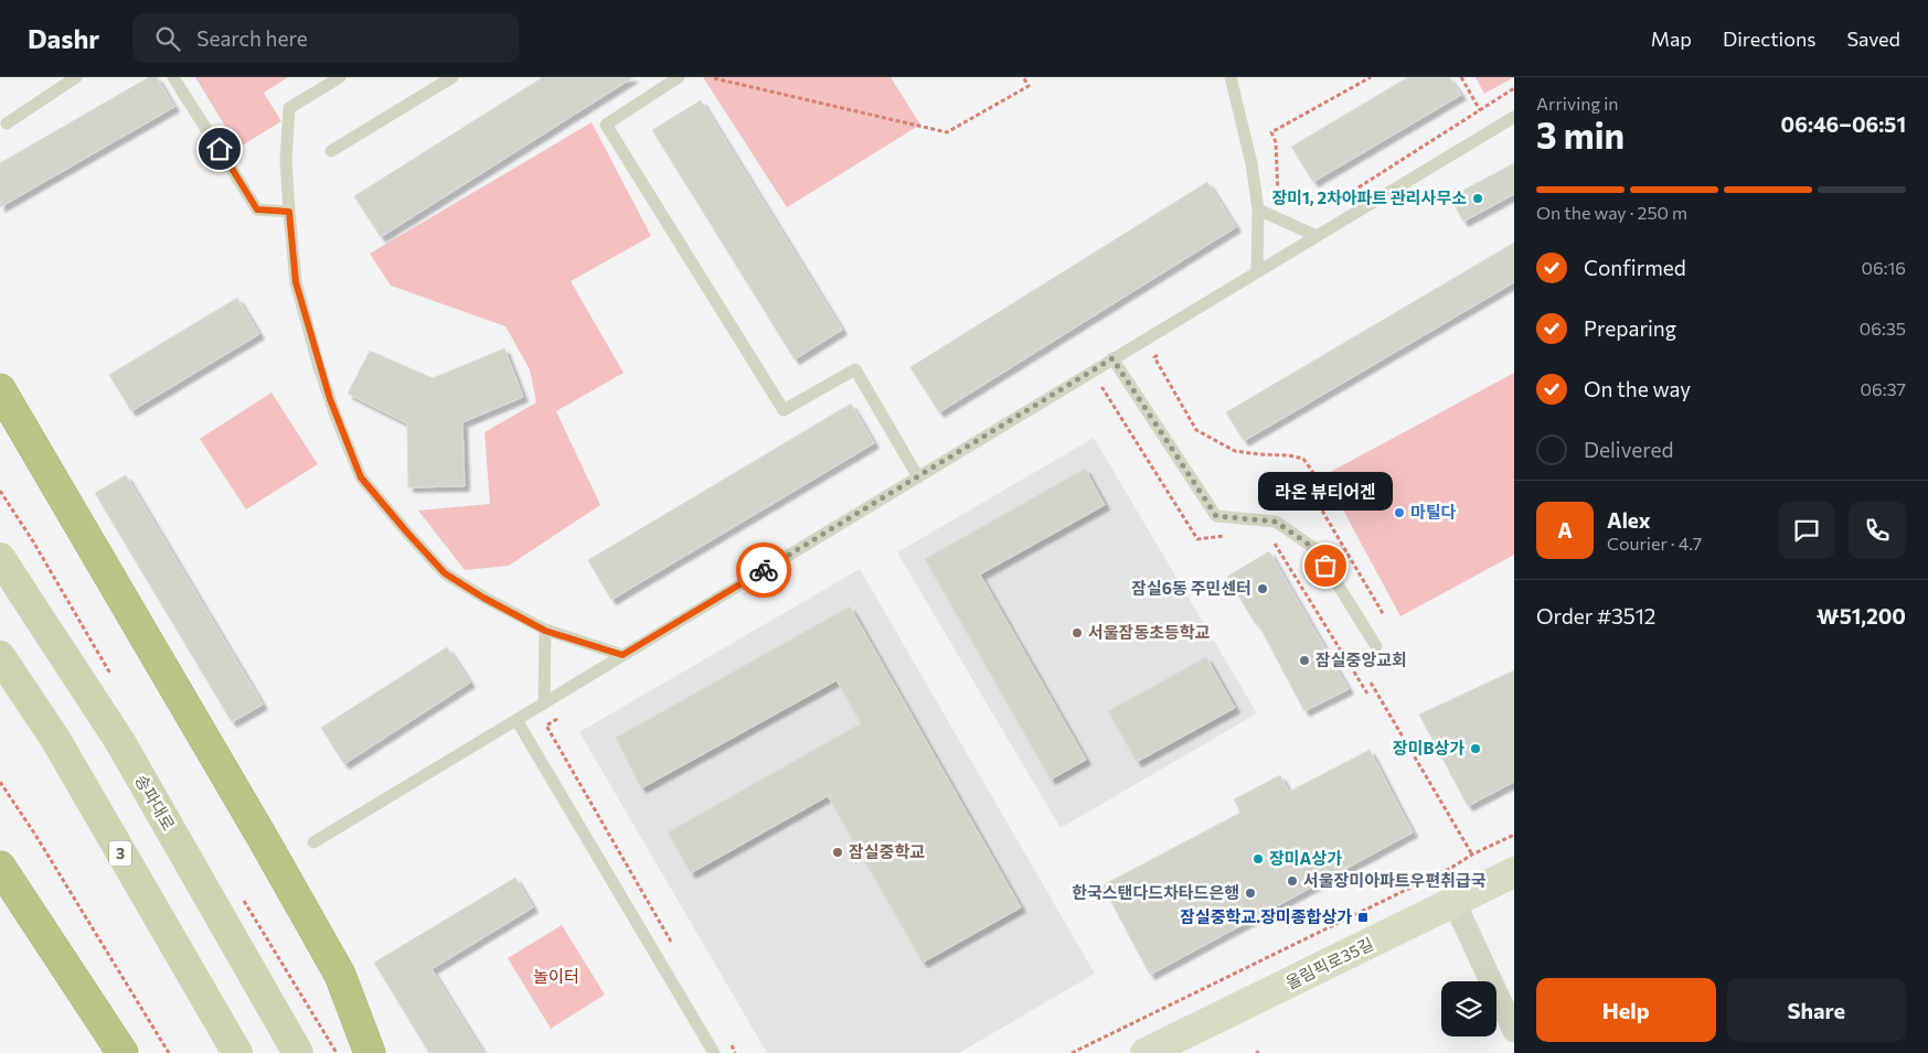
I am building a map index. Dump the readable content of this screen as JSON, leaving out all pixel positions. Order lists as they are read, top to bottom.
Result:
{
  "streets": {
    "main road": ["송파대로", "3"],
    "street": ["올림픽로35길"]
  },
  "parks": ["놀이터"],
  "places": {
    "other": [
      "장미1, 2차아파트 관리사무소",
      "마틸다",
      "라온 뷰티어겐",
      "잠실6동 주민센터",
      "서울잠동초등학교",
      "잠실중앙교회",
      "장미B상가",
      "잠실중학교",
      "장미A상가",
      "서울장미아파트우편취급국",
      "한국스탠다드차타드은행"
    ],
    "transit": ["잠실중학교.장미종합상가"]
  },
  "page": {
    "header": "Dashr",
    "search": "Search here",
    "nav": ["Map", "Directions", "Saved"],
    "heading": ["3 min", "Arriving in", "06:46–06:51"],
    "panel": [
      "Alex",
      "Courier · 4.7",
      "Order #3512",
      "₩51,200"
    ],
    "bar": "On the way · 250 m",
    "list": [
      ["Confirmed", "06:16"],
      ["Preparing", "06:35"],
      ["On the way", "06:37"],
      "Delivered"
    ],
    "bubble": "라온 뷰티어겐",
    "round": "A",
    "buttons": ["Help", "Share"]
  }
}
